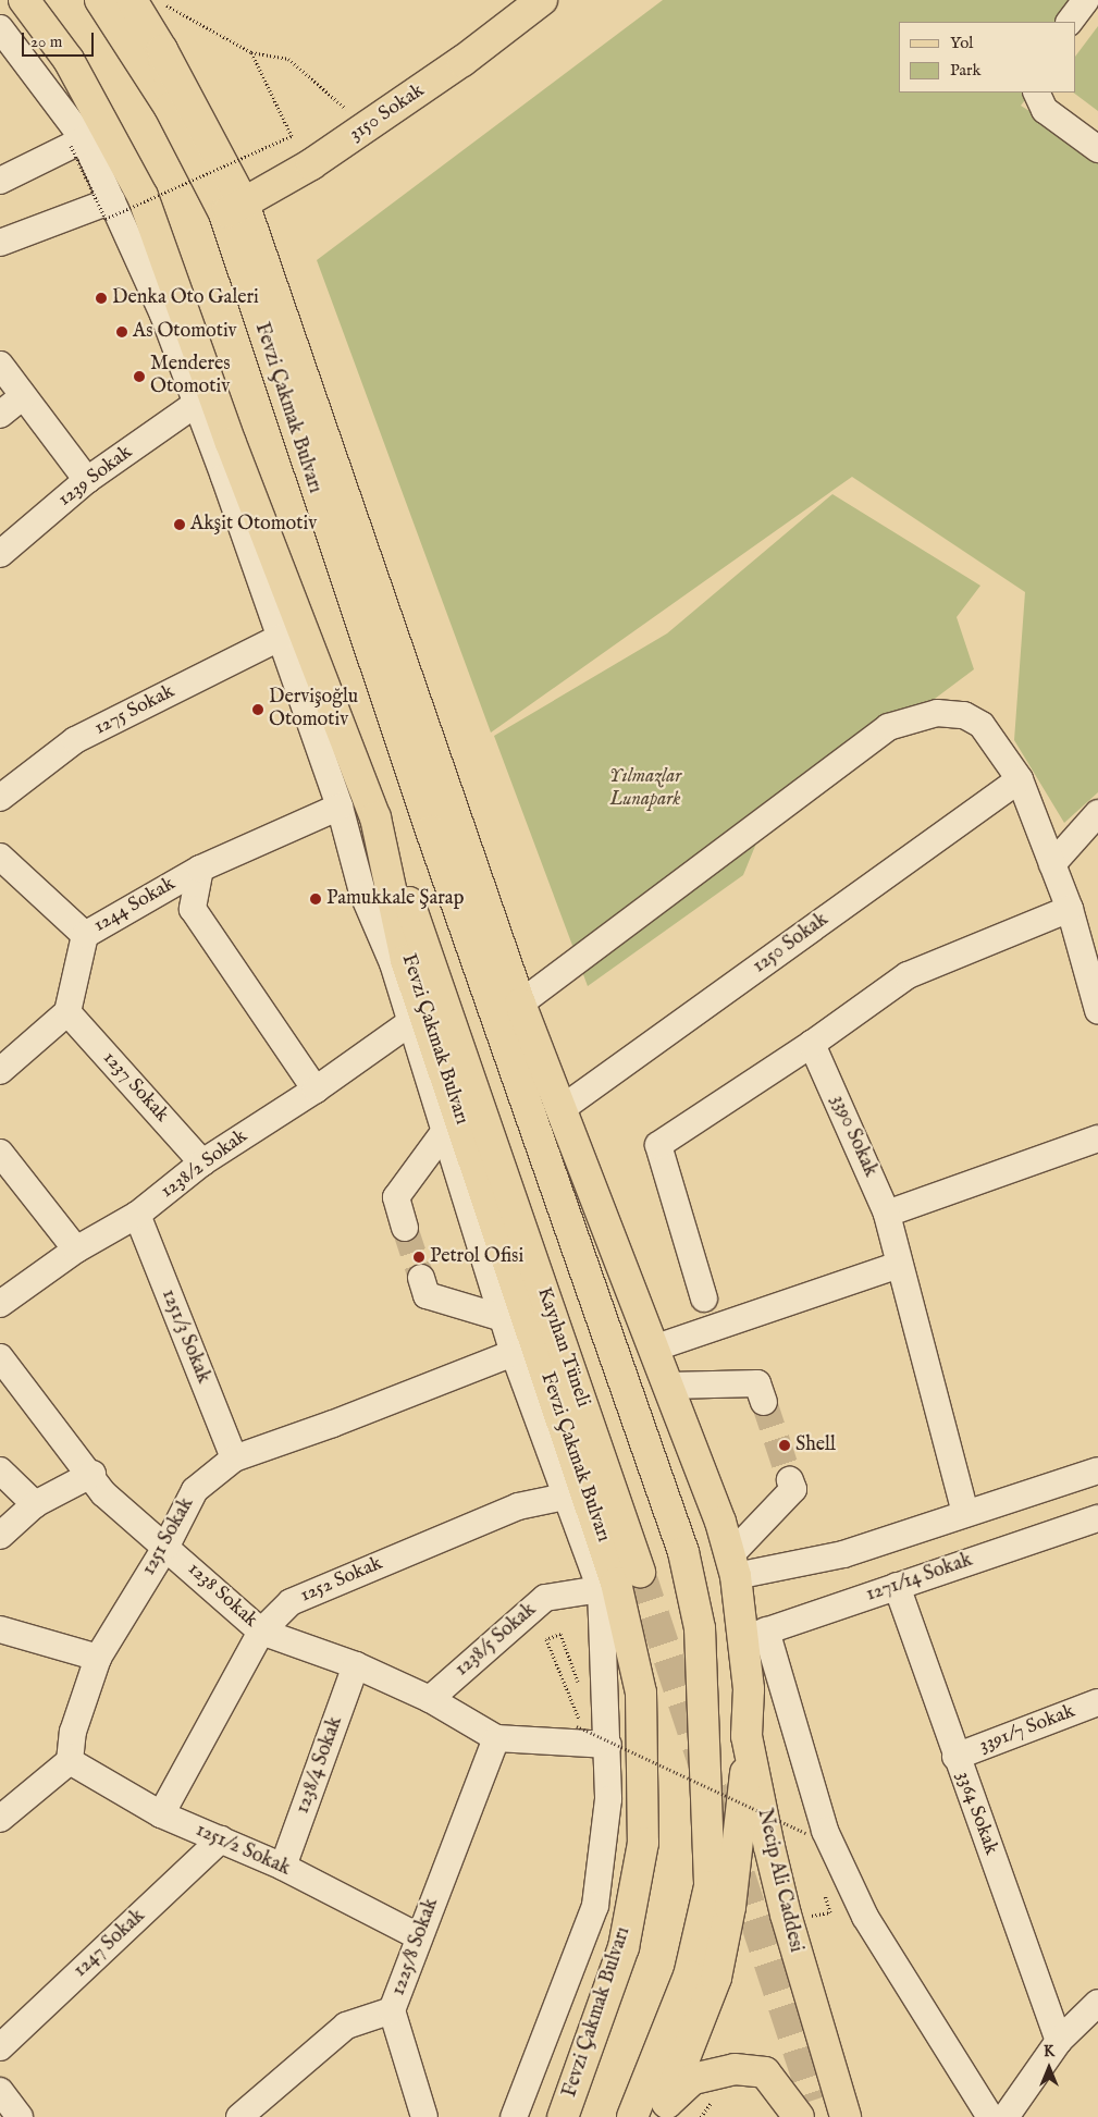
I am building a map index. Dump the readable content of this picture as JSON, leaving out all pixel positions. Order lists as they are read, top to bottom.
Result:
{
  "streets": {
    "main road": [
      "3150 Sokak",
      "Fevzi Çakmak Bulvarı",
      "Kayıhan Tüneli",
      "Necip Ali Caddesi"
    ],
    "street": [
      "1239 Sokak",
      "1275 Sokak",
      "1244 Sokak",
      "1250 Sokak",
      "1237 Sokak",
      "3390 Sokak",
      "1238/2 Sokak",
      "1251/3 Sokak",
      "1251 Sokak",
      "1271/14 Sokak",
      "1252 Sokak",
      "1238 Sokak",
      "1238/5 Sokak",
      "3391/7 Sokak",
      "1238/4 Sokak",
      "3364 Sokak",
      "1251/2 Sokak",
      "1247 Sokak",
      "1225/8 Sokak"
    ]
  },
  "crossings": [
    ["3150 Sokak", "Fevzi Çakmak Bulvarı"],
    ["3150 Sokak", "Necip Ali Caddesi"],
    ["Fevzi Çakmak Bulvarı", "Kayıhan Tüneli"],
    ["Fevzi Çakmak Bulvarı", "Necip Ali Caddesi"],
    ["1244 Sokak", "1237 Sokak"],
    ["1250 Sokak", "Necip Ali Caddesi"],
    ["1237 Sokak", "1238/2 Sokak"],
    ["1238/2 Sokak", "1251/3 Sokak"],
    ["1251/3 Sokak", "1251 Sokak"],
    ["1251 Sokak", "1238 Sokak"],
    ["1251 Sokak", "1251/2 Sokak"],
    ["1271/14 Sokak", "3364 Sokak"],
    ["1271/14 Sokak", "Necip Ali Caddesi"],
    ["1252 Sokak", "1238 Sokak"],
    ["1252 Sokak", "1251/2 Sokak"],
    ["1238 Sokak", "1238/5 Sokak"],
    ["1238 Sokak", "1238/4 Sokak"],
    ["1238 Sokak", "1225/8 Sokak"],
    ["3391/7 Sokak", "3364 Sokak"],
    ["1238/4 Sokak", "1251/2 Sokak"],
    ["1251/2 Sokak", "1247 Sokak"],
    ["1251/2 Sokak", "1225/8 Sokak"]
  ],
  "parks": ["Yılmazlar Lunapark"],
  "places": [
    "Denka Oto Galeri",
    "As Otomotiv",
    "Menderes Otomotiv",
    "Akşit Otomotiv",
    "Dervişoğlu Otomotiv",
    "Pamukkale Şarap",
    "Petrol Ofisi",
    "Shell"
  ],
  "legend": ["Yol", "Park"],
  "scale_bar": "20 m",
  "north": "top"
}
